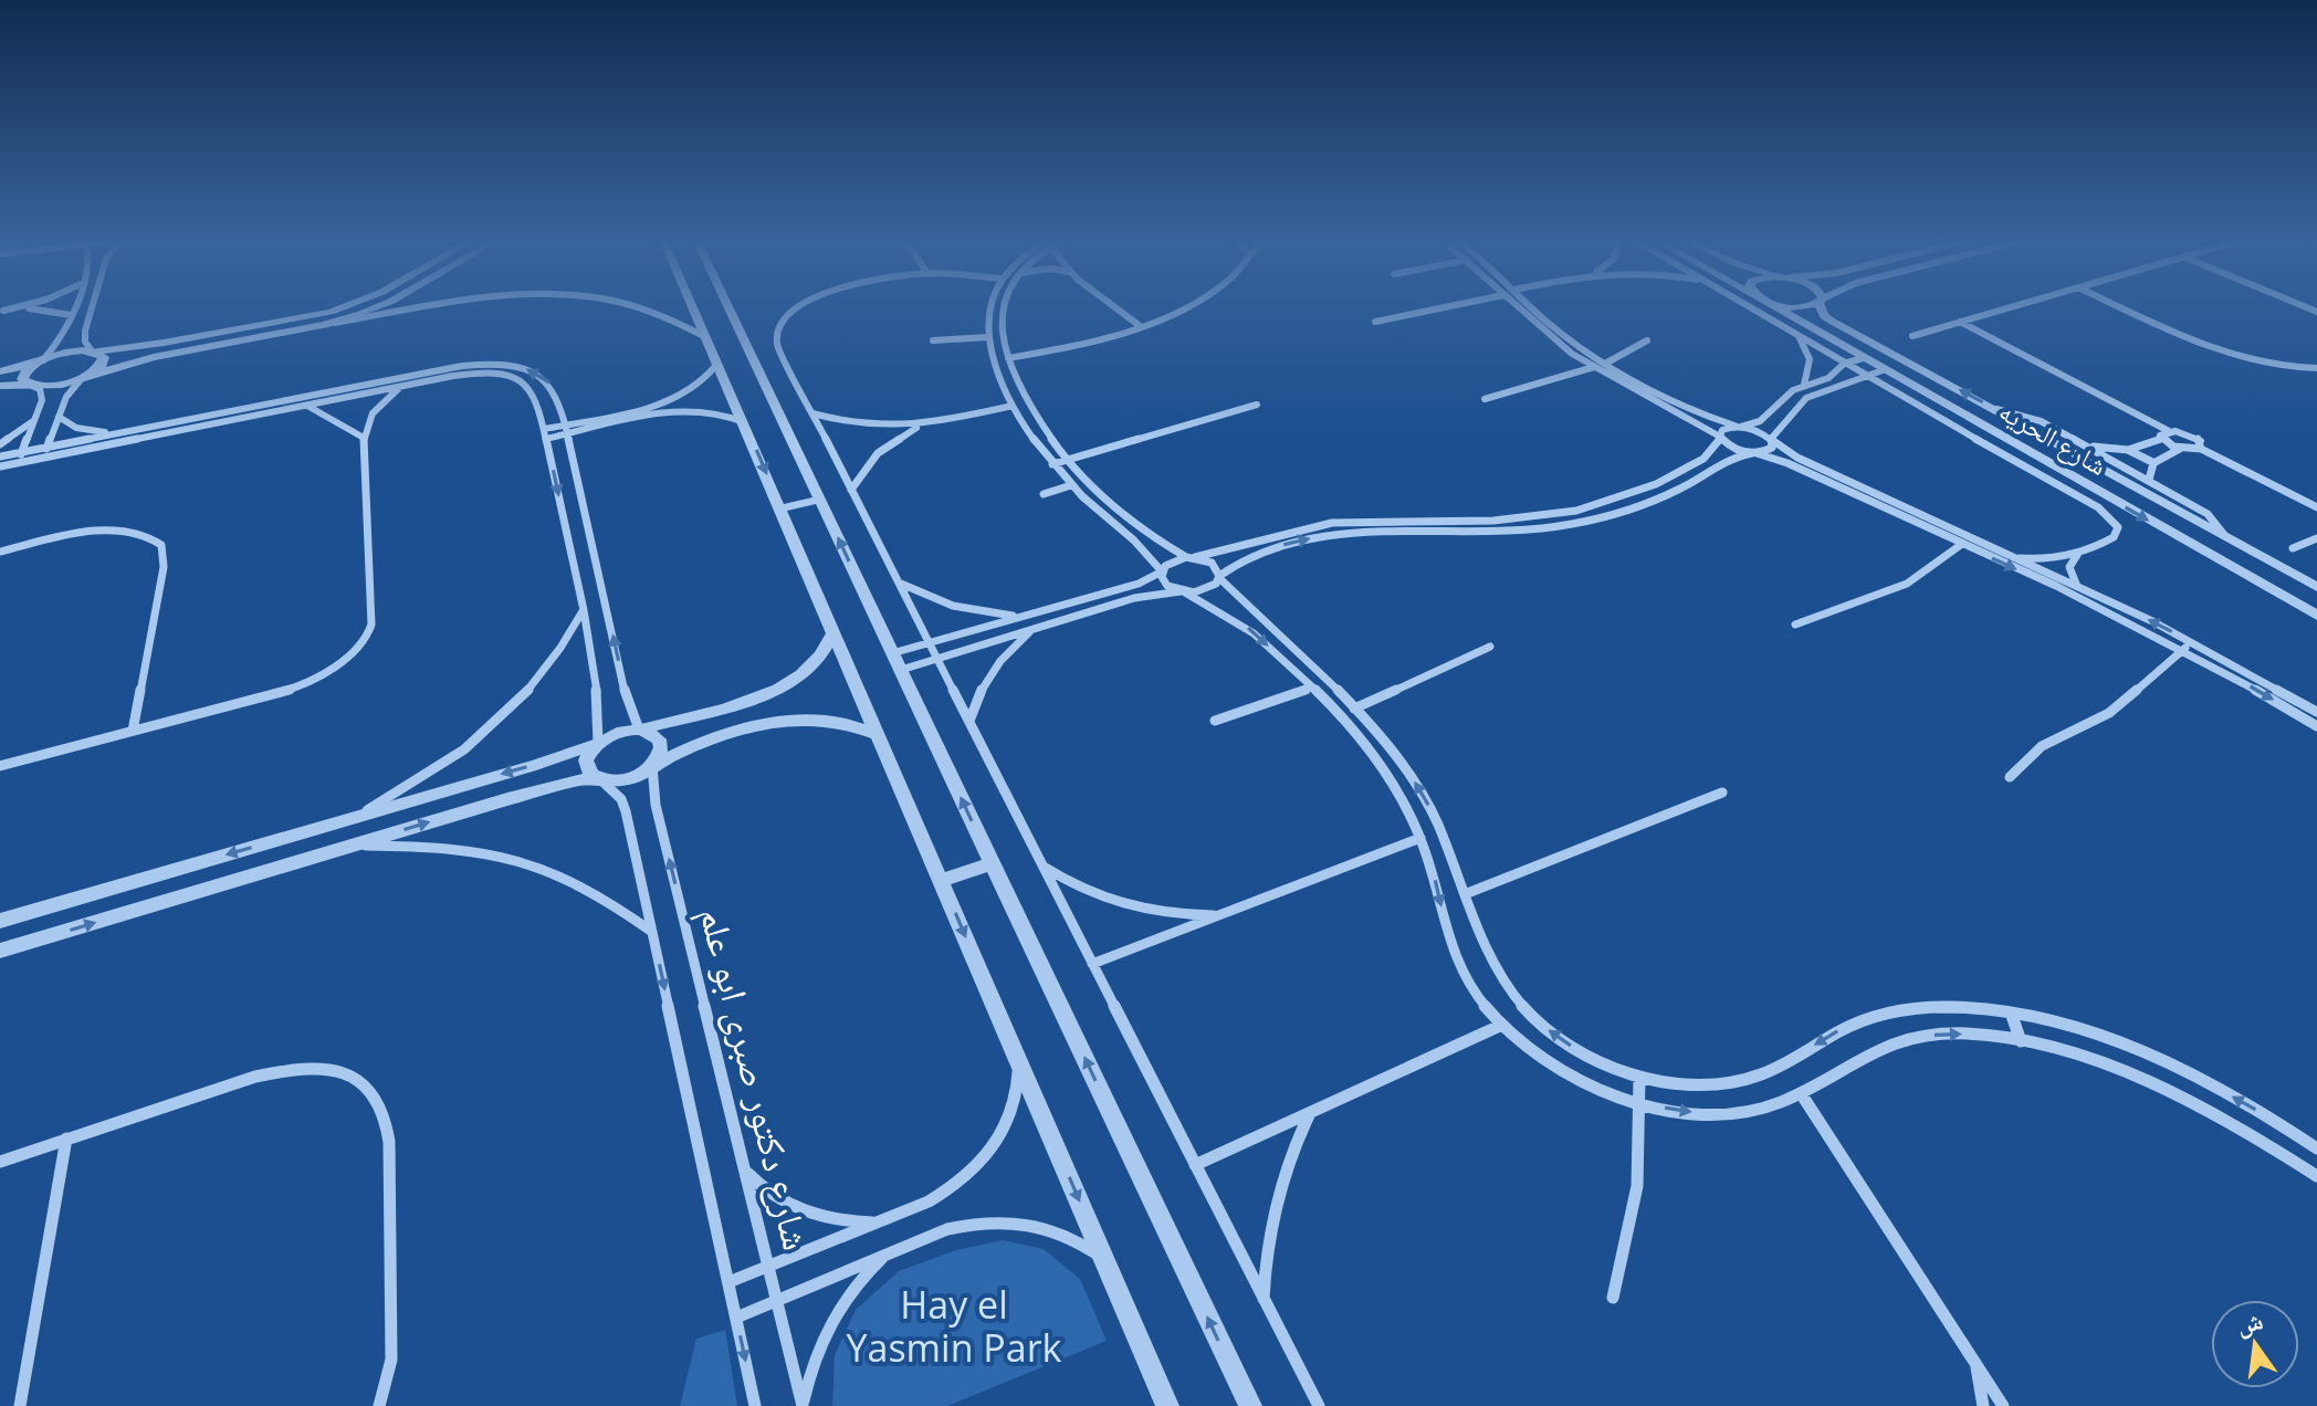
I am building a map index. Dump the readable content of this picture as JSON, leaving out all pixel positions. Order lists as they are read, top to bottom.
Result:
{
  "streets": {
    "street": ["شارع الحريه", "شارع دكتور صبرى ابو علم"]
  },
  "parks": ["Hay el Yasmin Park"],
  "north": "top"
}
